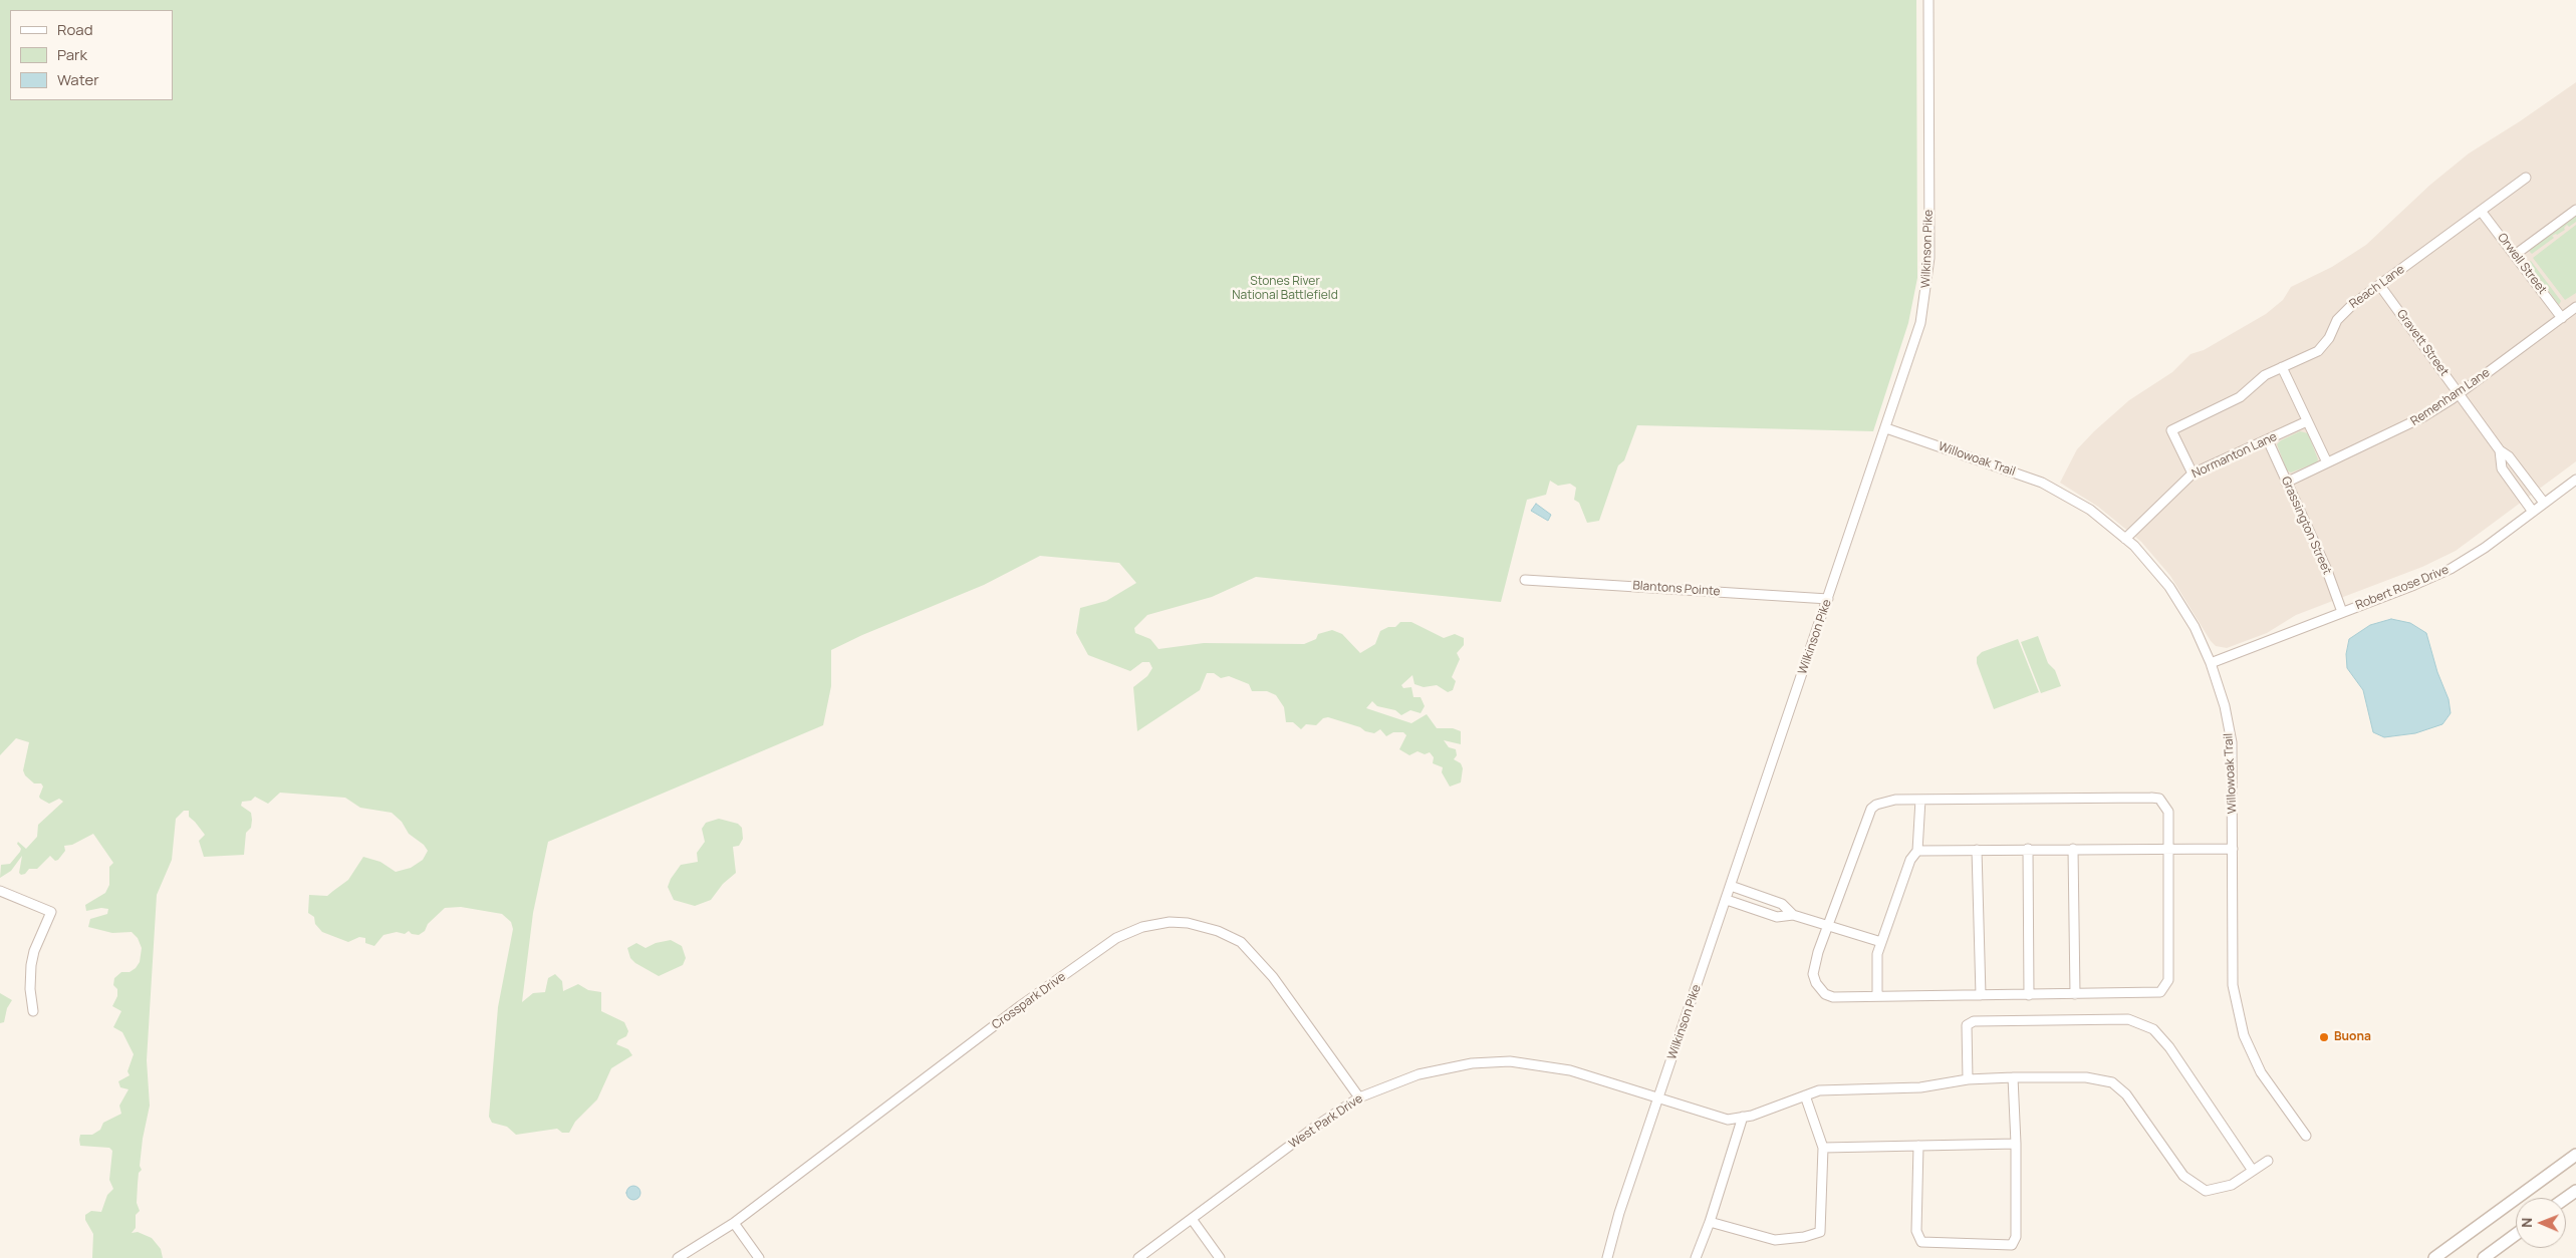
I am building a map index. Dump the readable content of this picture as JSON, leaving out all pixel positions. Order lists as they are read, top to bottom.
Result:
{
  "streets": {
    "street": [
      "Wilkinson Pike",
      "Orwell Street",
      "Reach Lane",
      "Gravett Street",
      "Remenham Lane",
      "Normanton Lane",
      "Willowoak Trail",
      "Grassington Street",
      "Robert Rose Drive",
      "Blantons Pointe",
      "Crosspark Drive",
      "West Park Drive"
    ]
  },
  "crossings": [
    ["Wilkinson Pike", "Willowoak Trail"],
    ["Wilkinson Pike", "Blantons Pointe"],
    ["Wilkinson Pike", "West Park Drive"],
    ["Orwell Street", "Reach Lane"],
    ["Orwell Street", "Remenham Lane"],
    ["Reach Lane", "Gravett Street"],
    ["Reach Lane", "Normanton Lane"],
    ["Gravett Street", "Remenham Lane"],
    ["Gravett Street", "Robert Rose Drive"],
    ["Remenham Lane", "Grassington Street"],
    ["Normanton Lane", "Willowoak Trail"],
    ["Normanton Lane", "Grassington Street"],
    ["Willowoak Trail", "Robert Rose Drive"],
    ["Grassington Street", "Robert Rose Drive"],
    ["Crosspark Drive", "West Park Drive"]
  ],
  "parks": ["Stones River National Battlefield"],
  "places": ["Buona"],
  "legend": ["Road", "Park", "Water"],
  "north": "left"
}
